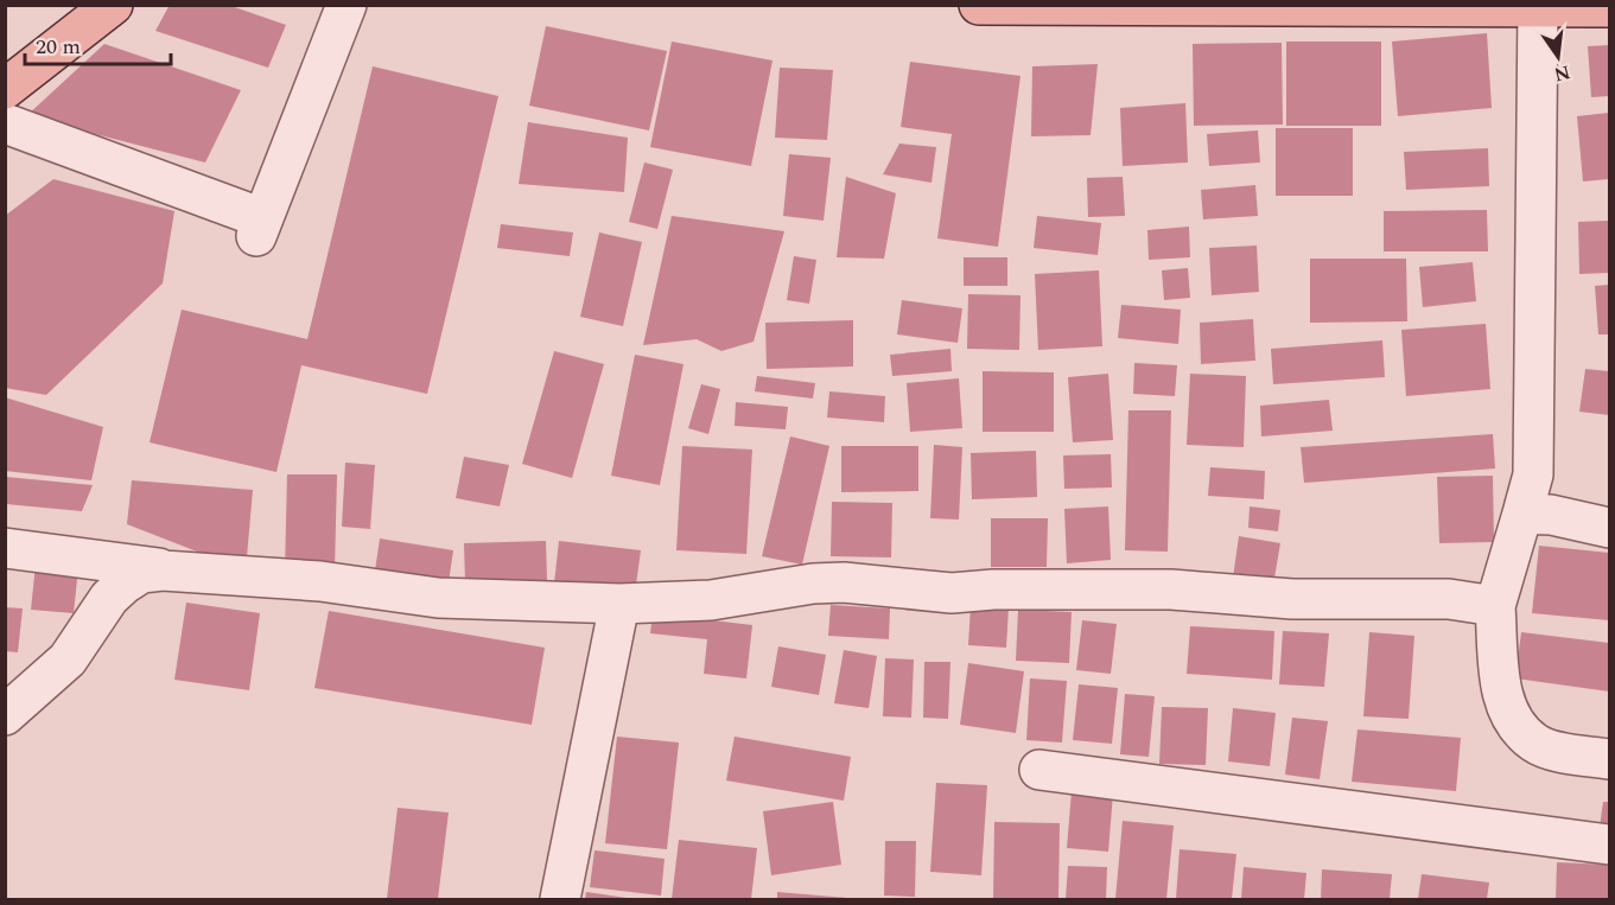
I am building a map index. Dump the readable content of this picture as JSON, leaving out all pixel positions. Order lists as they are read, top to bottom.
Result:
{
  "scale_bar": "20 m",
  "north": "bottom"
}
